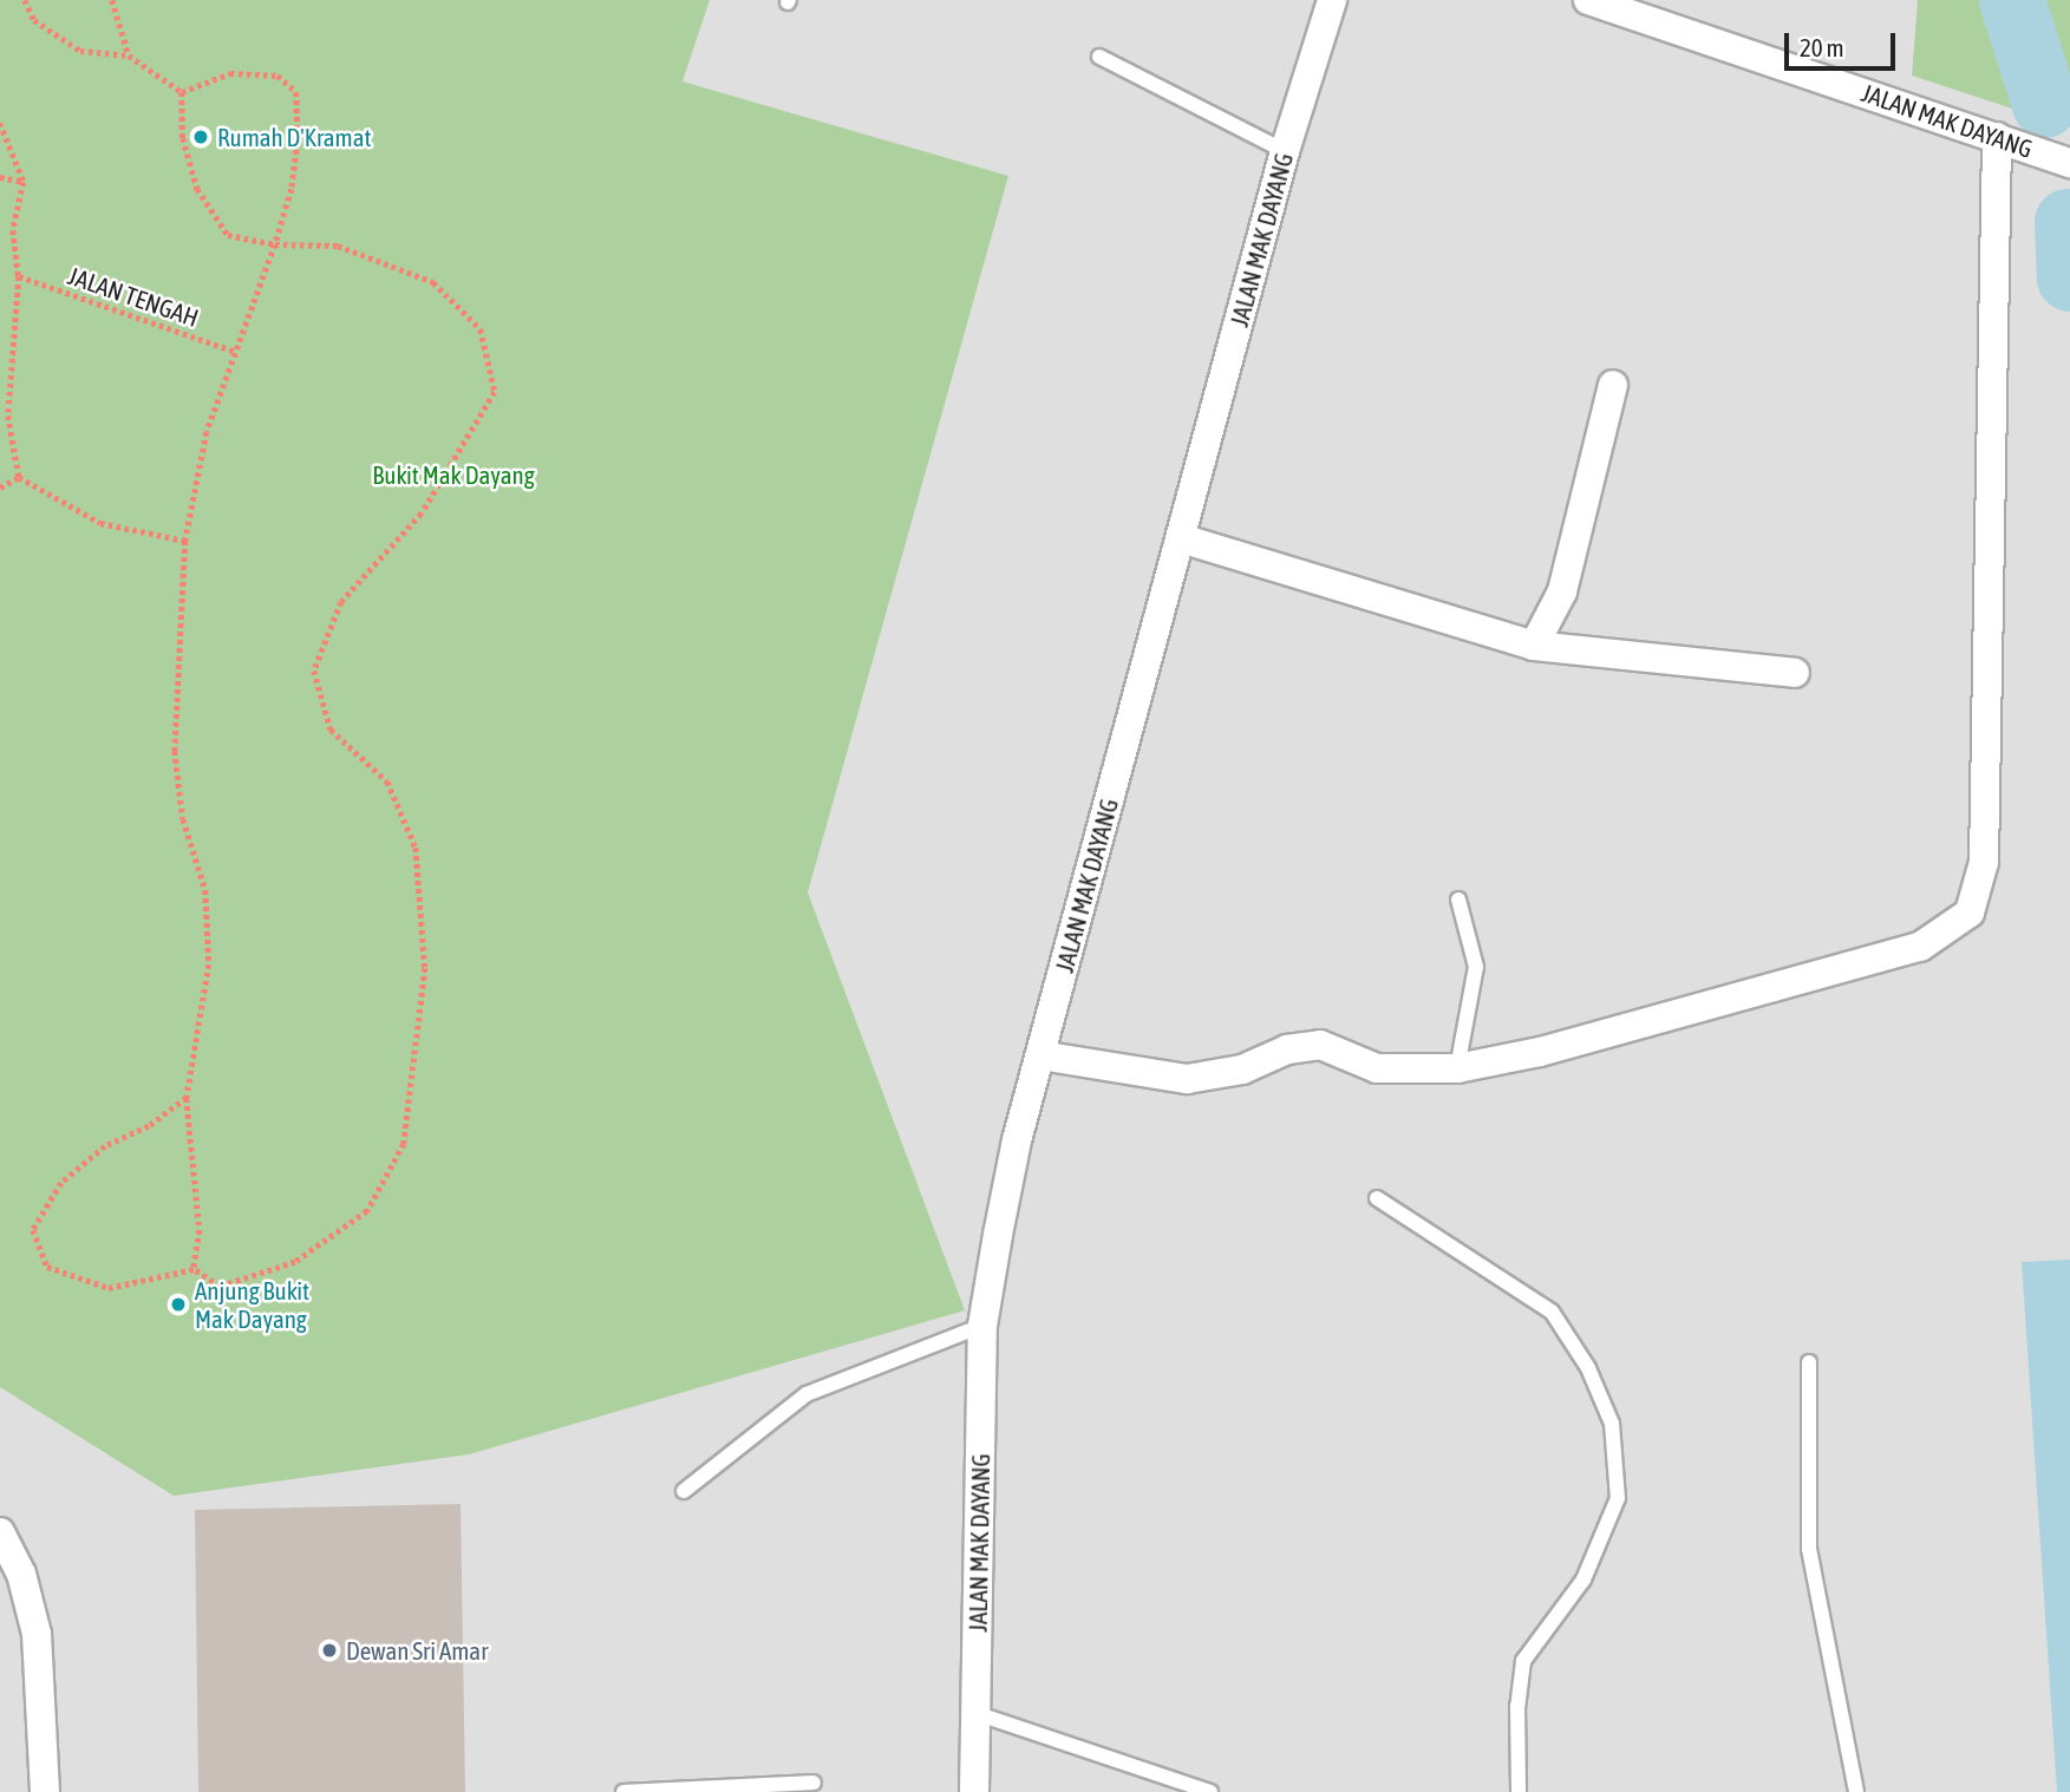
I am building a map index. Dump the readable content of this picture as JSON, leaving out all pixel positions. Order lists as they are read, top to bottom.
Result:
{
  "streets": {
    "street": ["JALAN MAK DAYANG"],
    "path": ["JALAN TENGAH"]
  },
  "parks": ["Bukit Mak Dayang"],
  "places": ["Rumah D'Kramat", "Anjung Bukit Mak Dayang", "Dewan Sri Amar"],
  "scale_bar": "20 m"
}
